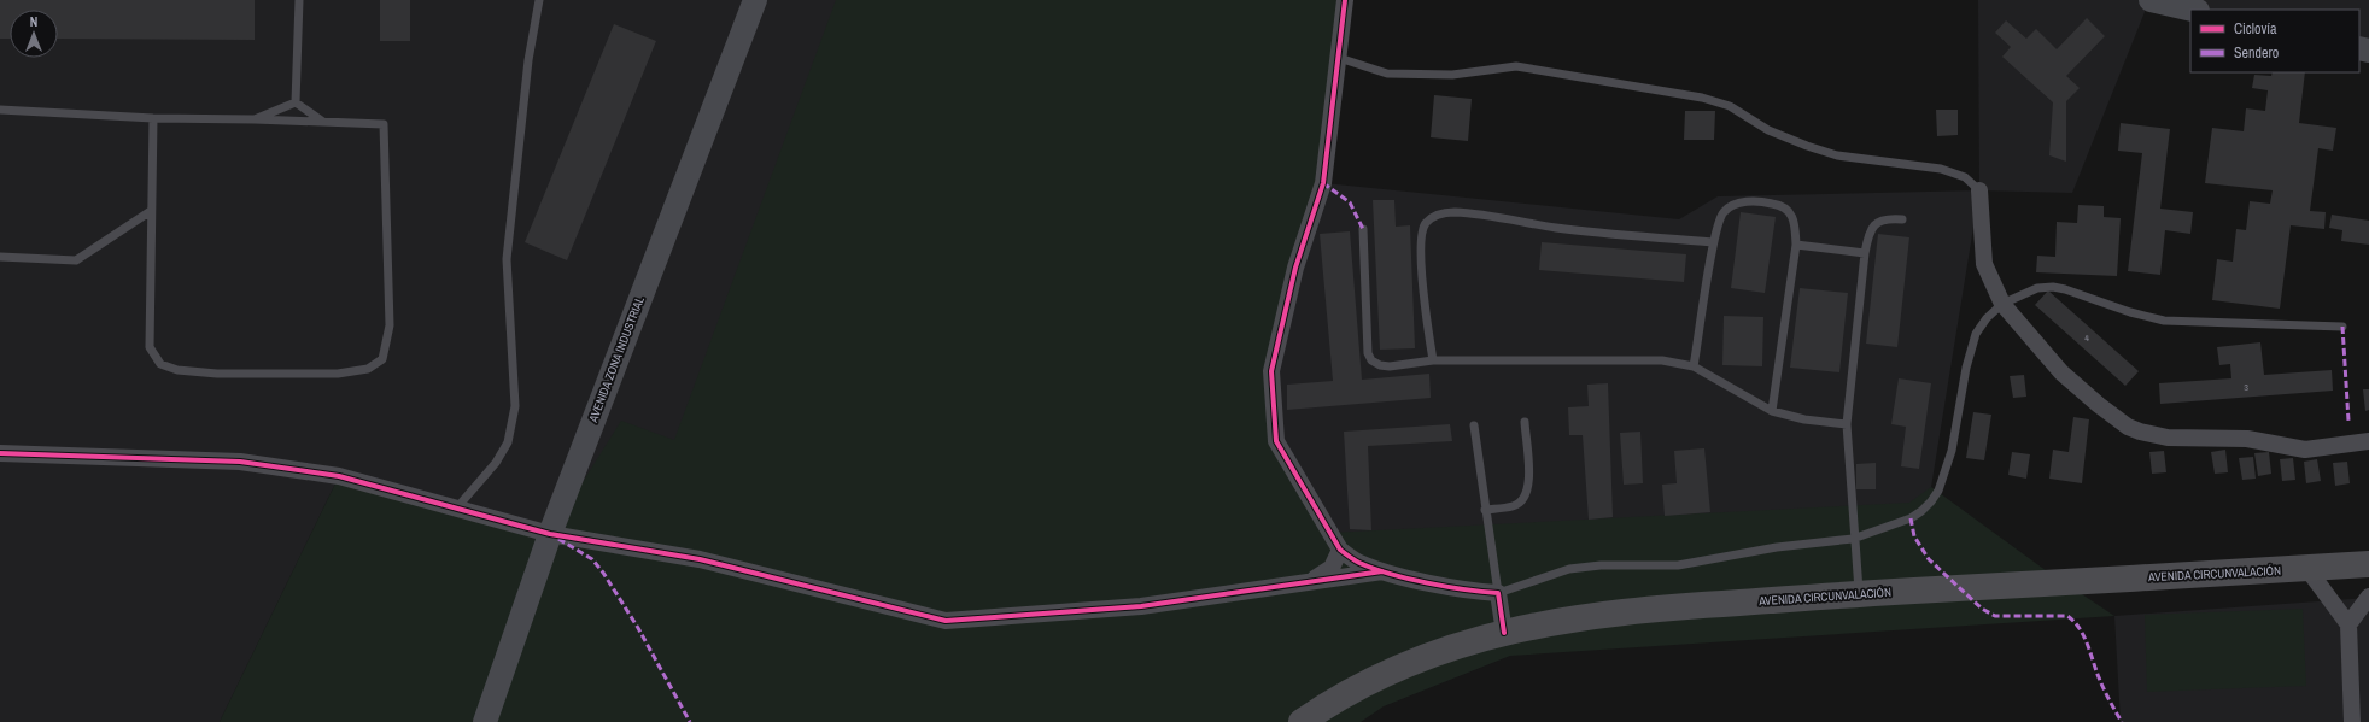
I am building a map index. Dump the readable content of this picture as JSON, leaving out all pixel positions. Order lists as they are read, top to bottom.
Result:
{
  "streets": {
    "highway": ["AVENIDA CIRCUNVALACIÓN"],
    "main road": ["AVENIDA ZONA INDUSTRIAL"]
  },
  "house_numbers": ["4", "3"],
  "legend": ["Ciclovía", "Sendero"],
  "north": "top"
}
